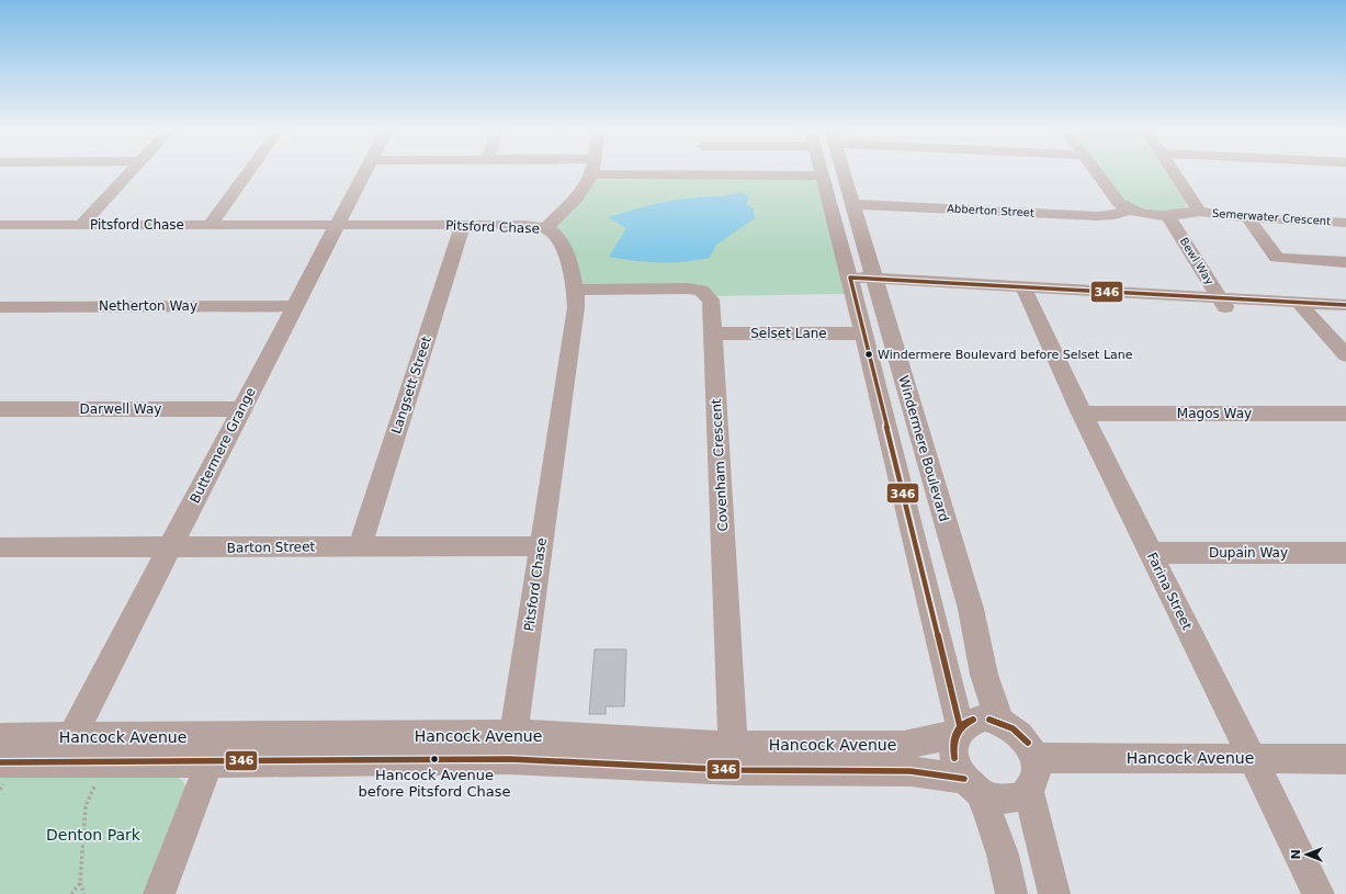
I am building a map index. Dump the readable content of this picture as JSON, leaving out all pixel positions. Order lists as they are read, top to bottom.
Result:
{
  "streets": {
    "street": [
      "Abberton Street",
      "Semerwater Crescent",
      "Pitsford Chase",
      "Bewl Way",
      "Netherton Way",
      "Selset Lane",
      "Langsett Street",
      "Darwell Way",
      "Magos Way",
      "Buttermere Grange",
      "Windermere Boulevard",
      "Covenham Crescent",
      "Barton Street",
      "Dupain Way",
      "Farina Street",
      "Hancock Avenue"
    ]
  },
  "crossings": [
    ["Abberton Street", "Windermere Boulevard"],
    ["Pitsford Chase", "Langsett Street"],
    ["Pitsford Chase", "Buttermere Grange"],
    ["Pitsford Chase", "Covenham Crescent"],
    ["Pitsford Chase", "Barton Street"],
    ["Pitsford Chase", "Hancock Avenue"],
    ["Netherton Way", "Buttermere Grange"],
    ["Selset Lane", "Windermere Boulevard"],
    ["Selset Lane", "Covenham Crescent"],
    ["Langsett Street", "Barton Street"],
    ["Darwell Way", "Buttermere Grange"],
    ["Magos Way", "Farina Street"],
    ["Buttermere Grange", "Barton Street"],
    ["Buttermere Grange", "Hancock Avenue"],
    ["Windermere Boulevard", "Hancock Avenue"],
    ["Covenham Crescent", "Hancock Avenue"],
    ["Dupain Way", "Farina Street"],
    ["Farina Street", "Hancock Avenue"]
  ],
  "parks": ["Denton Park"],
  "places": ["Windermere Boulevard before Selset Lane", "Hancock Avenue before Pitsford Chase"],
  "lines": ["transit line 346"],
  "north": "left"
}
